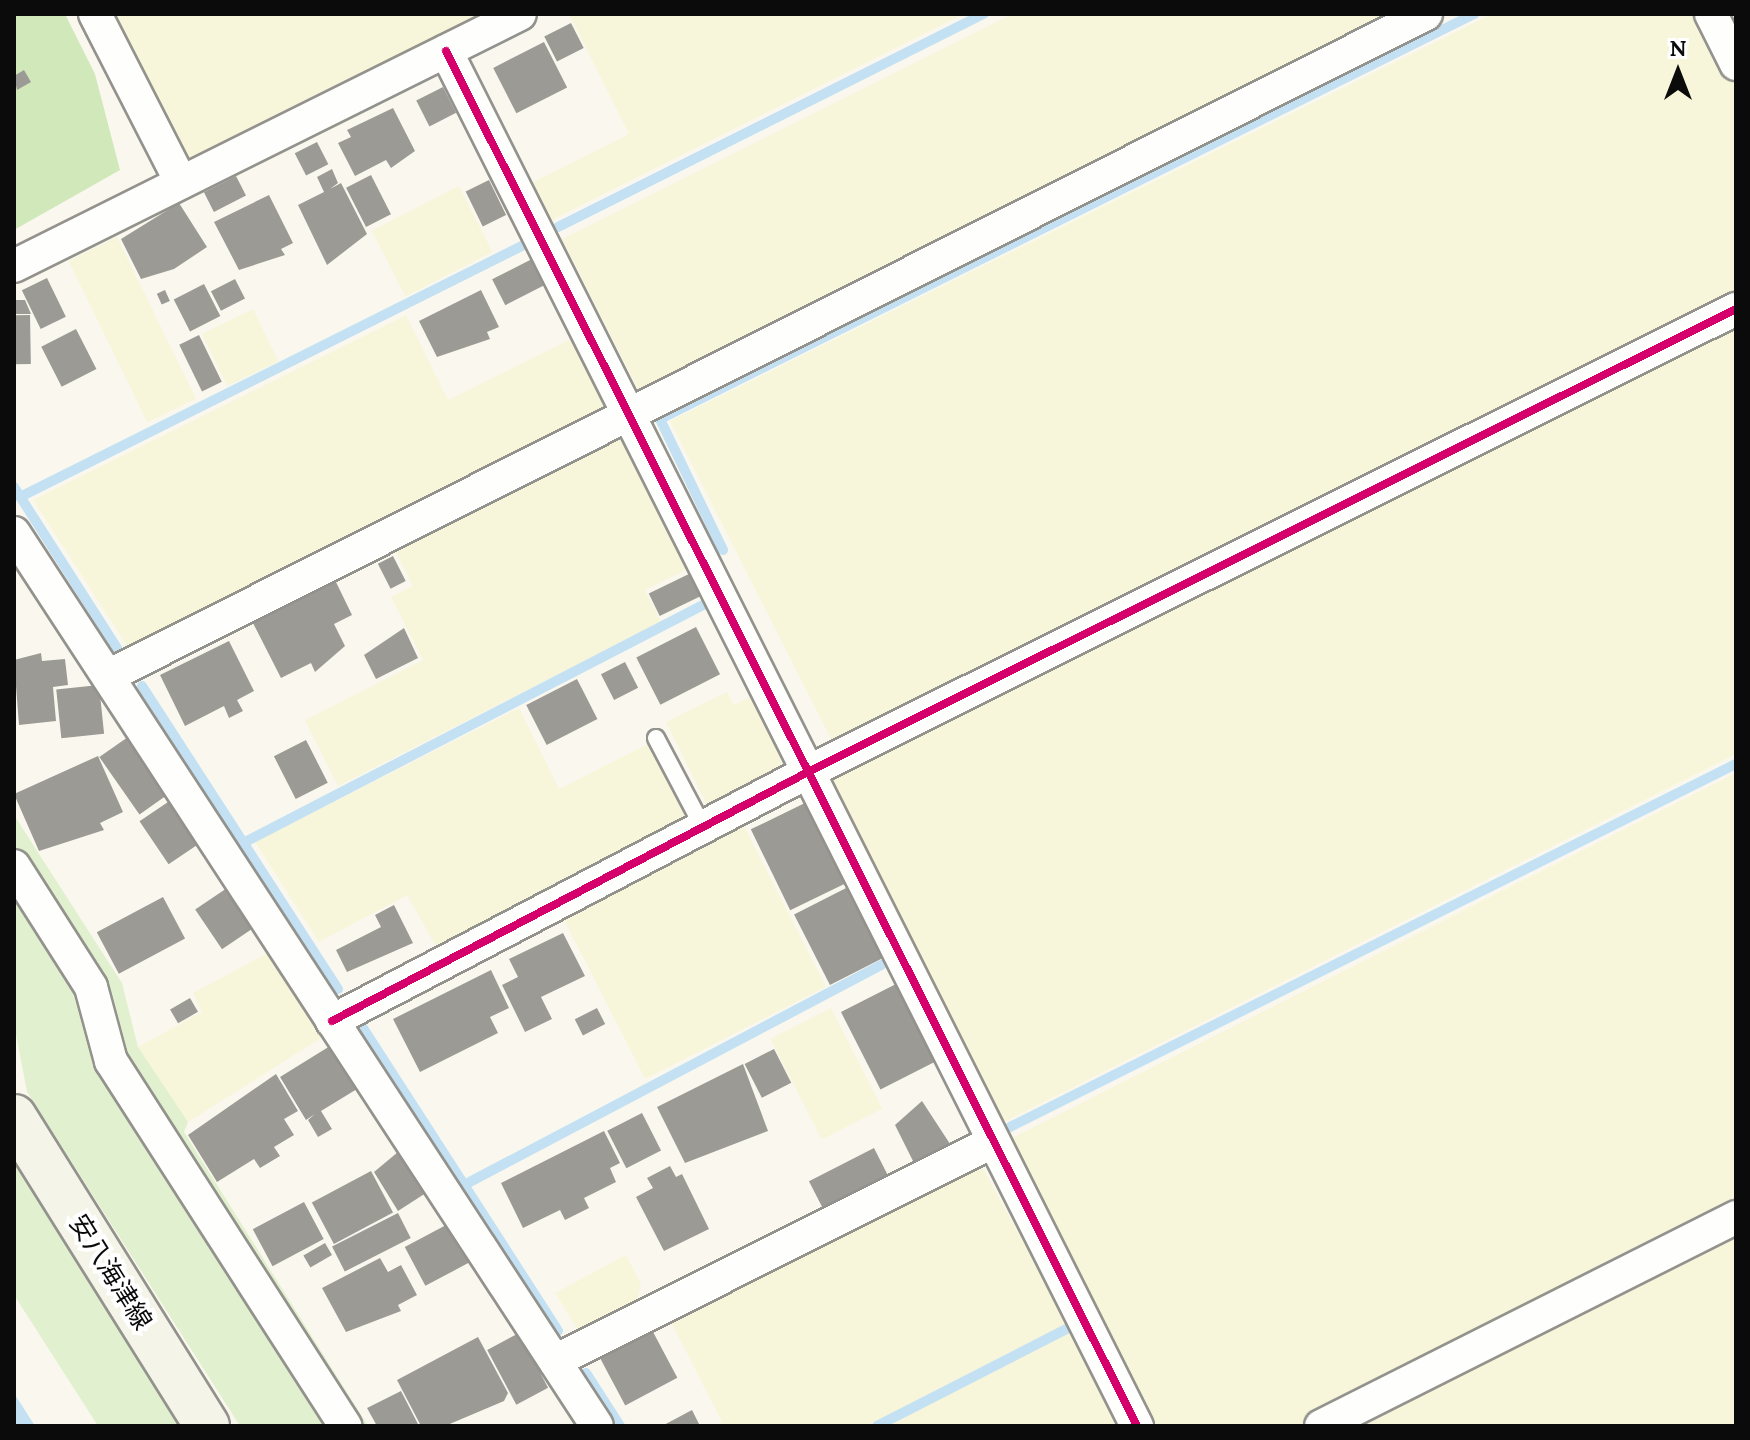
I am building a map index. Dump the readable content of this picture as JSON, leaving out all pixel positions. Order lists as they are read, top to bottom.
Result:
{
  "streets": {
    "main road": ["安八海津線"]
  },
  "north": "top"
}
